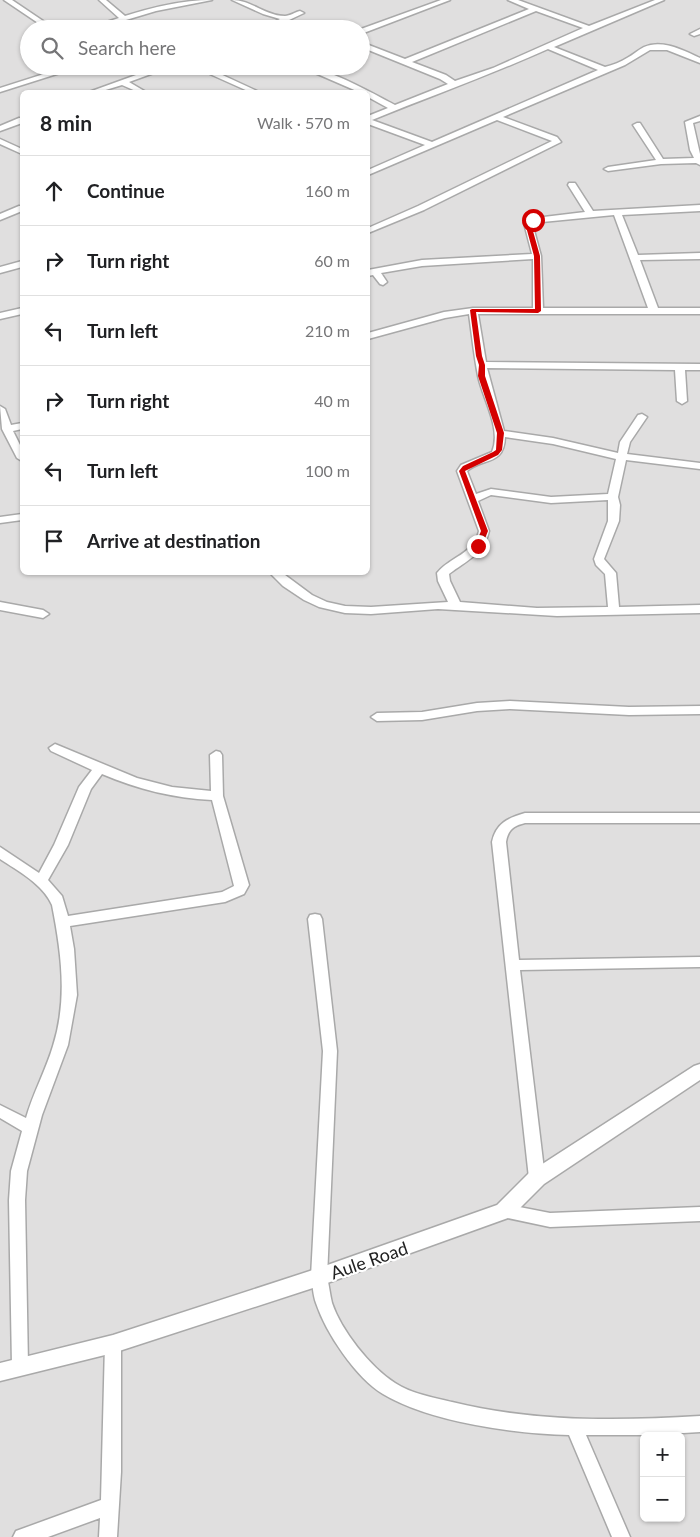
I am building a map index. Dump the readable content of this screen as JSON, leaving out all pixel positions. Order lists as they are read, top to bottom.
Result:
{
  "streets": {
    "street": ["Aule Road"]
  },
  "page": {
    "search": "Search here",
    "heading": ["8 min", "Walk · 570 m"],
    "list": [
      ["Continue", "160 m"],
      ["Turn right", "60 m"],
      ["Turn left", "210 m"],
      ["Turn right", "40 m"],
      ["Turn left", "100 m"],
      "Arrive at destination"
    ],
    "map_buttons": ["+", "−"]
  }
}
